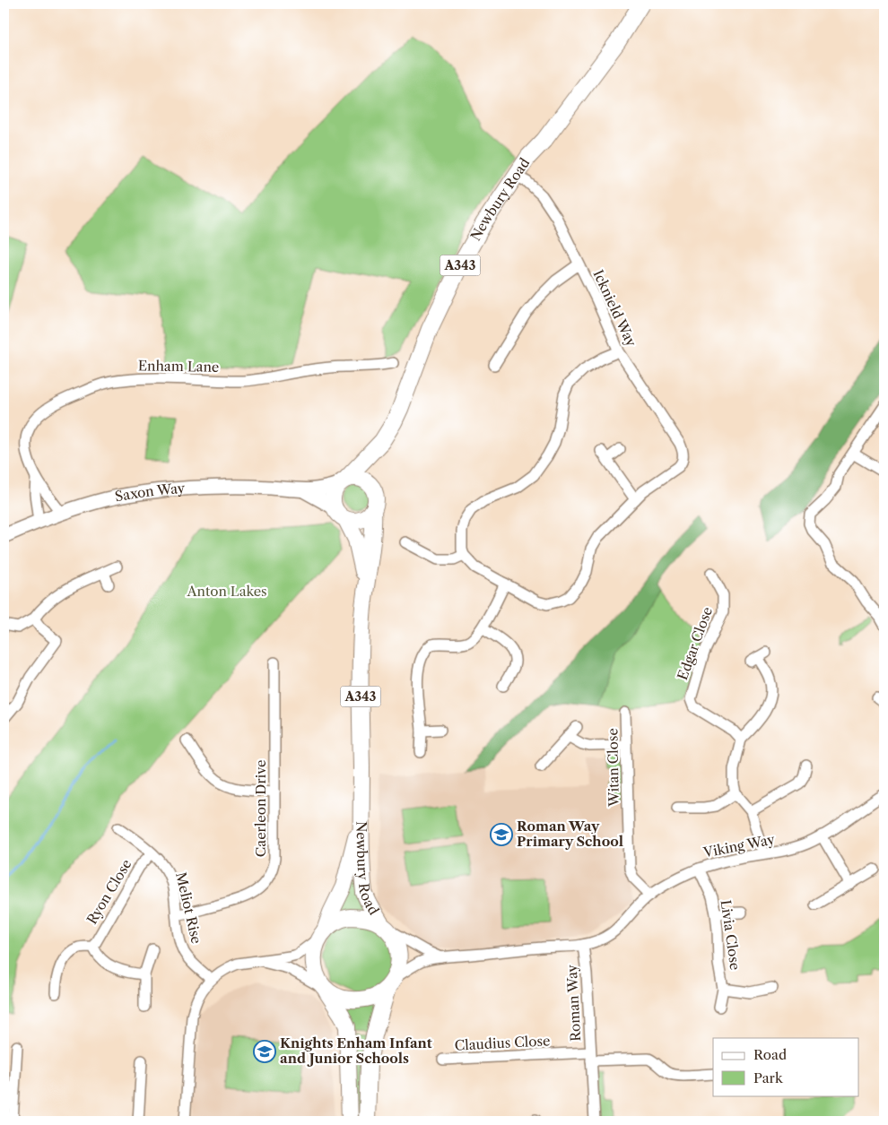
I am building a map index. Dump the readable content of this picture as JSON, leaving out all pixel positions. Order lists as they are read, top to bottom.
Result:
{
  "streets": {
    "main road": ["Newbury Road", "A343"],
    "street": [
      "Icknield Way",
      "Enham Lane",
      "Saxon Way",
      "Edgar Close",
      "Witan Close",
      "Caerleon Drive",
      "Viking Way",
      "Ryon Close",
      "Meliot Rise",
      "Livia Close",
      "Roman Way",
      "Claudius Close"
    ]
  },
  "crossings": [
    ["Newbury Road", "A343"],
    ["Newbury Road", "Icknield Way"],
    ["Newbury Road", "Saxon Way"],
    ["A343", "Saxon Way"],
    ["Enham Lane", "Saxon Way"],
    ["Witan Close", "Viking Way"],
    ["Caerleon Drive", "Meliot Rise"],
    ["Viking Way", "Livia Close"],
    ["Viking Way", "Roman Way"],
    ["Ryon Close", "Meliot Rise"],
    ["Roman Way", "Claudius Close"]
  ],
  "parks": ["Anton Lakes"],
  "places": {
    "school or university": ["Roman Way Primary School", "Knights Enham Infant and Junior Schools"]
  },
  "legend": ["Road", "Park"]
}
